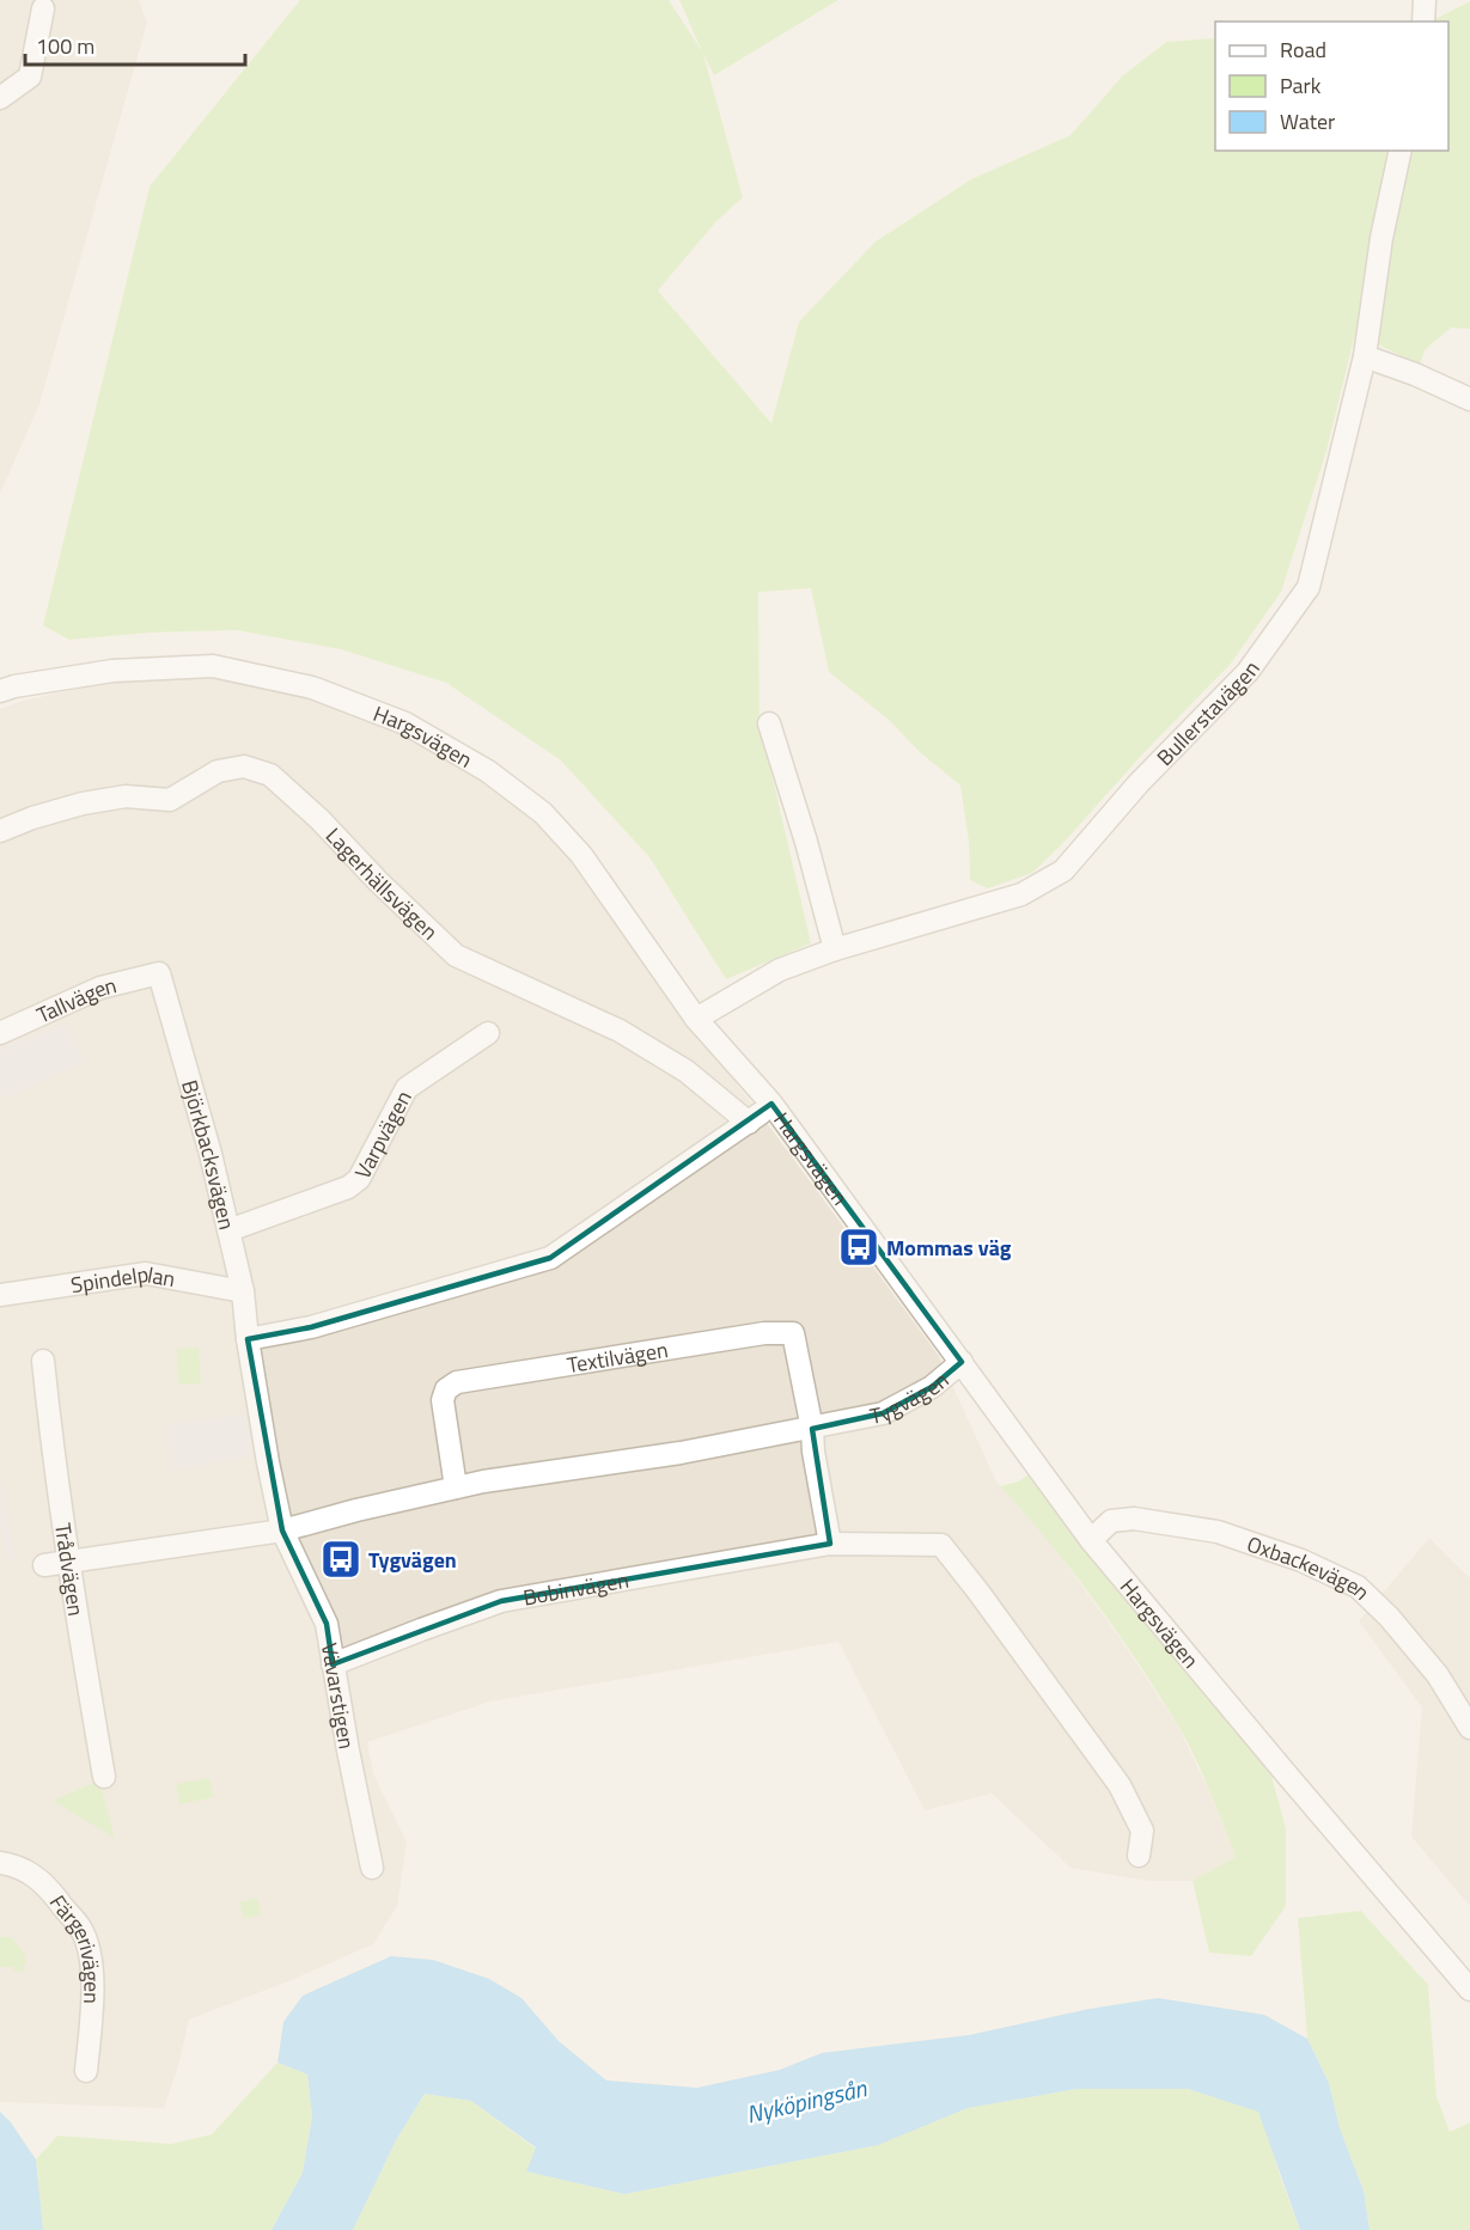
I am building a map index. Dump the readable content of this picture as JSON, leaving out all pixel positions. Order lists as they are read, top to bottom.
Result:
{
  "streets": {
    "street": [
      "Bullerstavägen",
      "Hargsvägen",
      "Lagerhällsvägen",
      "Tallvägen",
      "Varpvägen",
      "Björkbacksvägen",
      "Spindelplan",
      "Textilvägen",
      "Tygvägen",
      "Trådvägen",
      "Oxbackevägen",
      "Bobinvägen",
      "Vävarstigen",
      "Färgerivägen"
    ]
  },
  "crossings": [
    ["Bullerstavägen", "Hargsvägen"],
    ["Hargsvägen", "Tygvägen"],
    ["Hargsvägen", "Oxbackevägen"],
    ["Tallvägen", "Björkbacksvägen"],
    ["Varpvägen", "Björkbacksvägen"],
    ["Björkbacksvägen", "Spindelplan"],
    ["Textilvägen", "Tygvägen"],
    ["Tygvägen", "Trådvägen"],
    ["Tygvägen", "Vävarstigen"],
    ["Bobinvägen", "Vävarstigen"]
  ],
  "water": ["Nyköpingsån"],
  "places": {
    "bus stop": ["Mommas väg", "Tygvägen"]
  },
  "legend": ["Road", "Park", "Water"],
  "scale_bar": "100 m"
}
